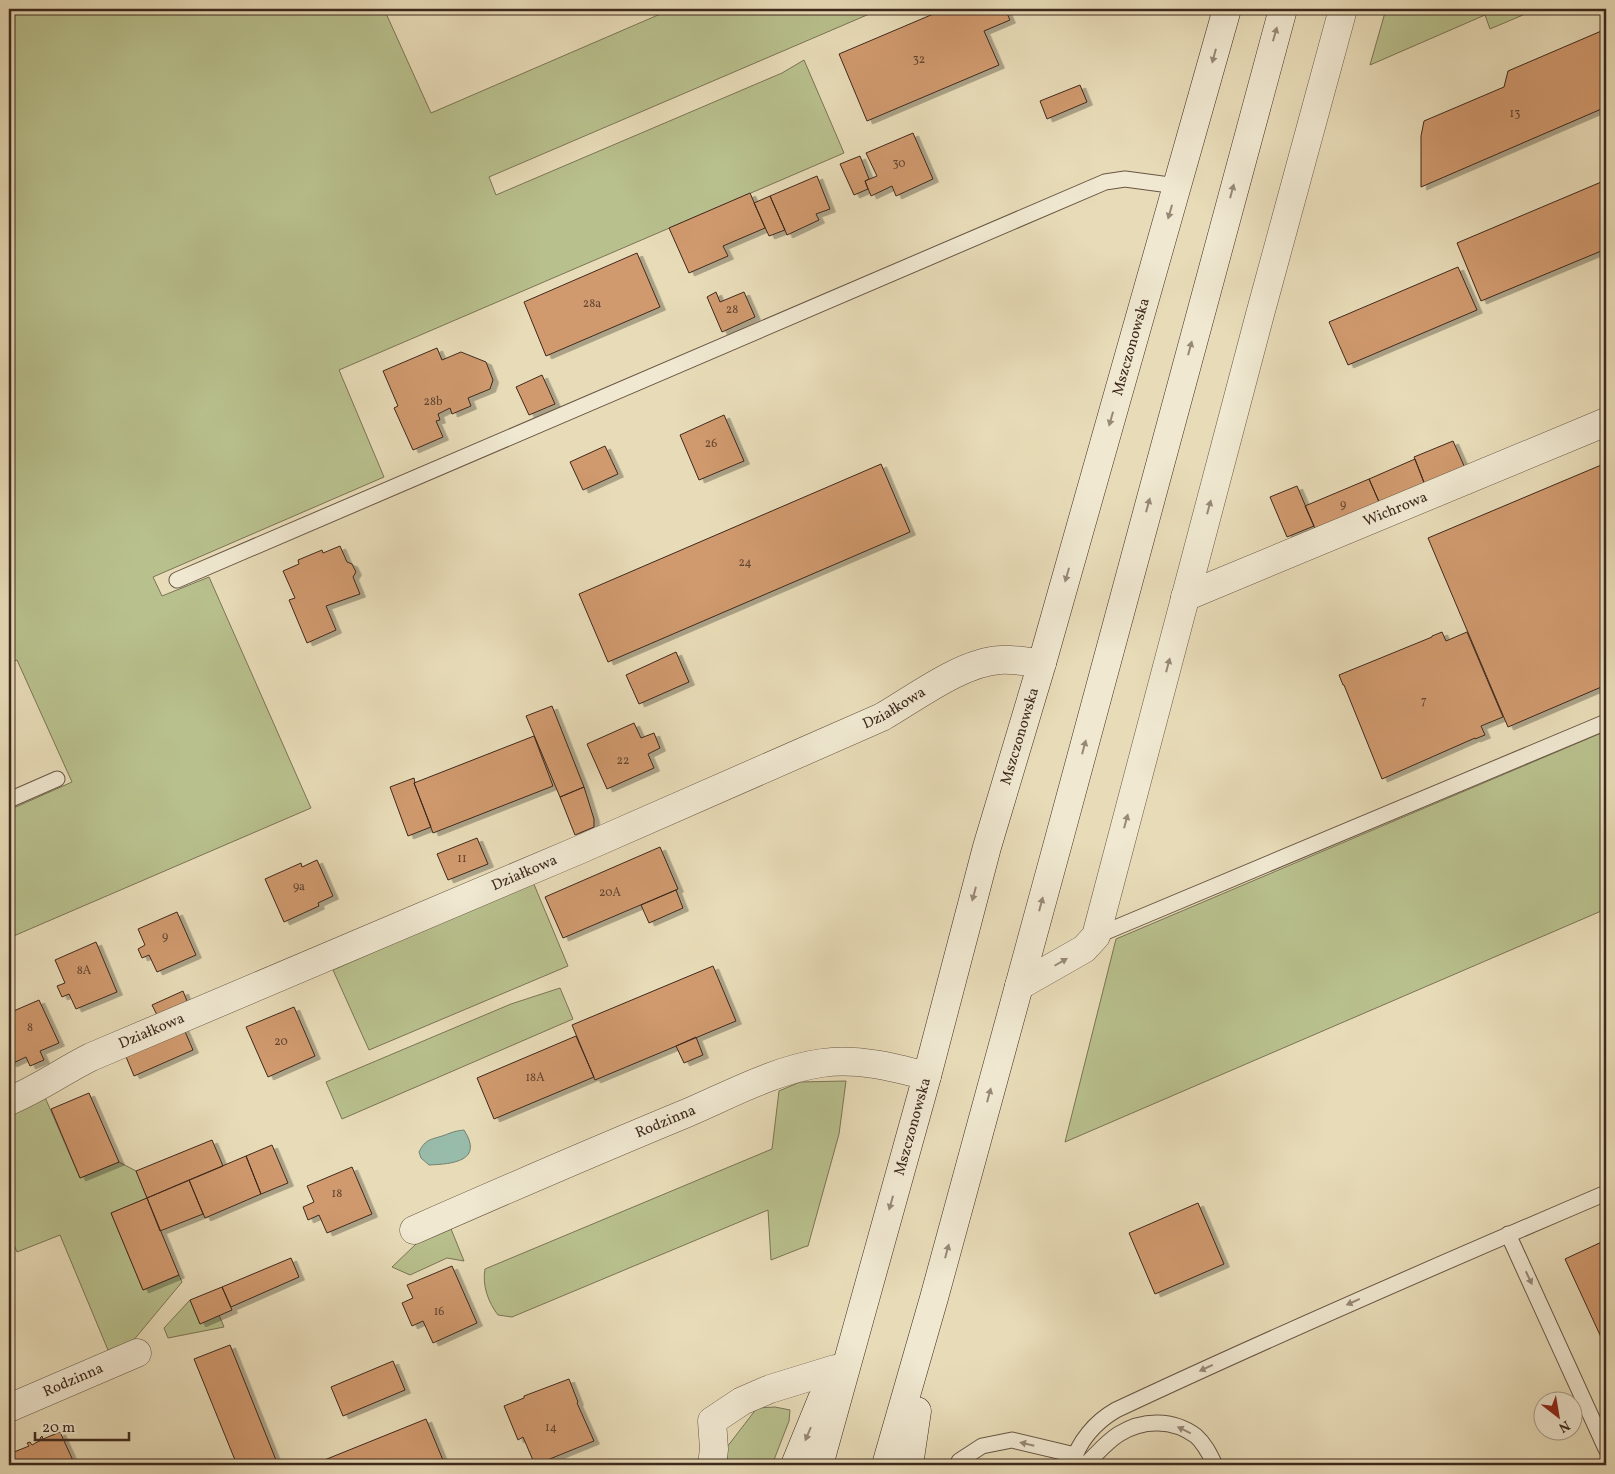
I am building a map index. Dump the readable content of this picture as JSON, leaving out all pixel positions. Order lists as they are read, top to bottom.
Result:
{
  "streets": {
    "street": [
      "Mszczonowska",
      "Wichrowa",
      "Działkowa",
      "Rodzinna"
    ]
  },
  "crossings": [
    ["Mszczonowska", "Działkowa"],
    ["Mszczonowska", "Rodzinna"]
  ],
  "house_numbers": [
    "32",
    "13",
    "30",
    "28a",
    "28",
    "28b",
    "26",
    "9",
    "24",
    "7",
    "22",
    "11",
    "9a",
    "20A",
    "9",
    "8A",
    "8",
    "20",
    "18A",
    "18",
    "16",
    "14"
  ],
  "scale_bar": "20 m",
  "north": "bottom right"
}
